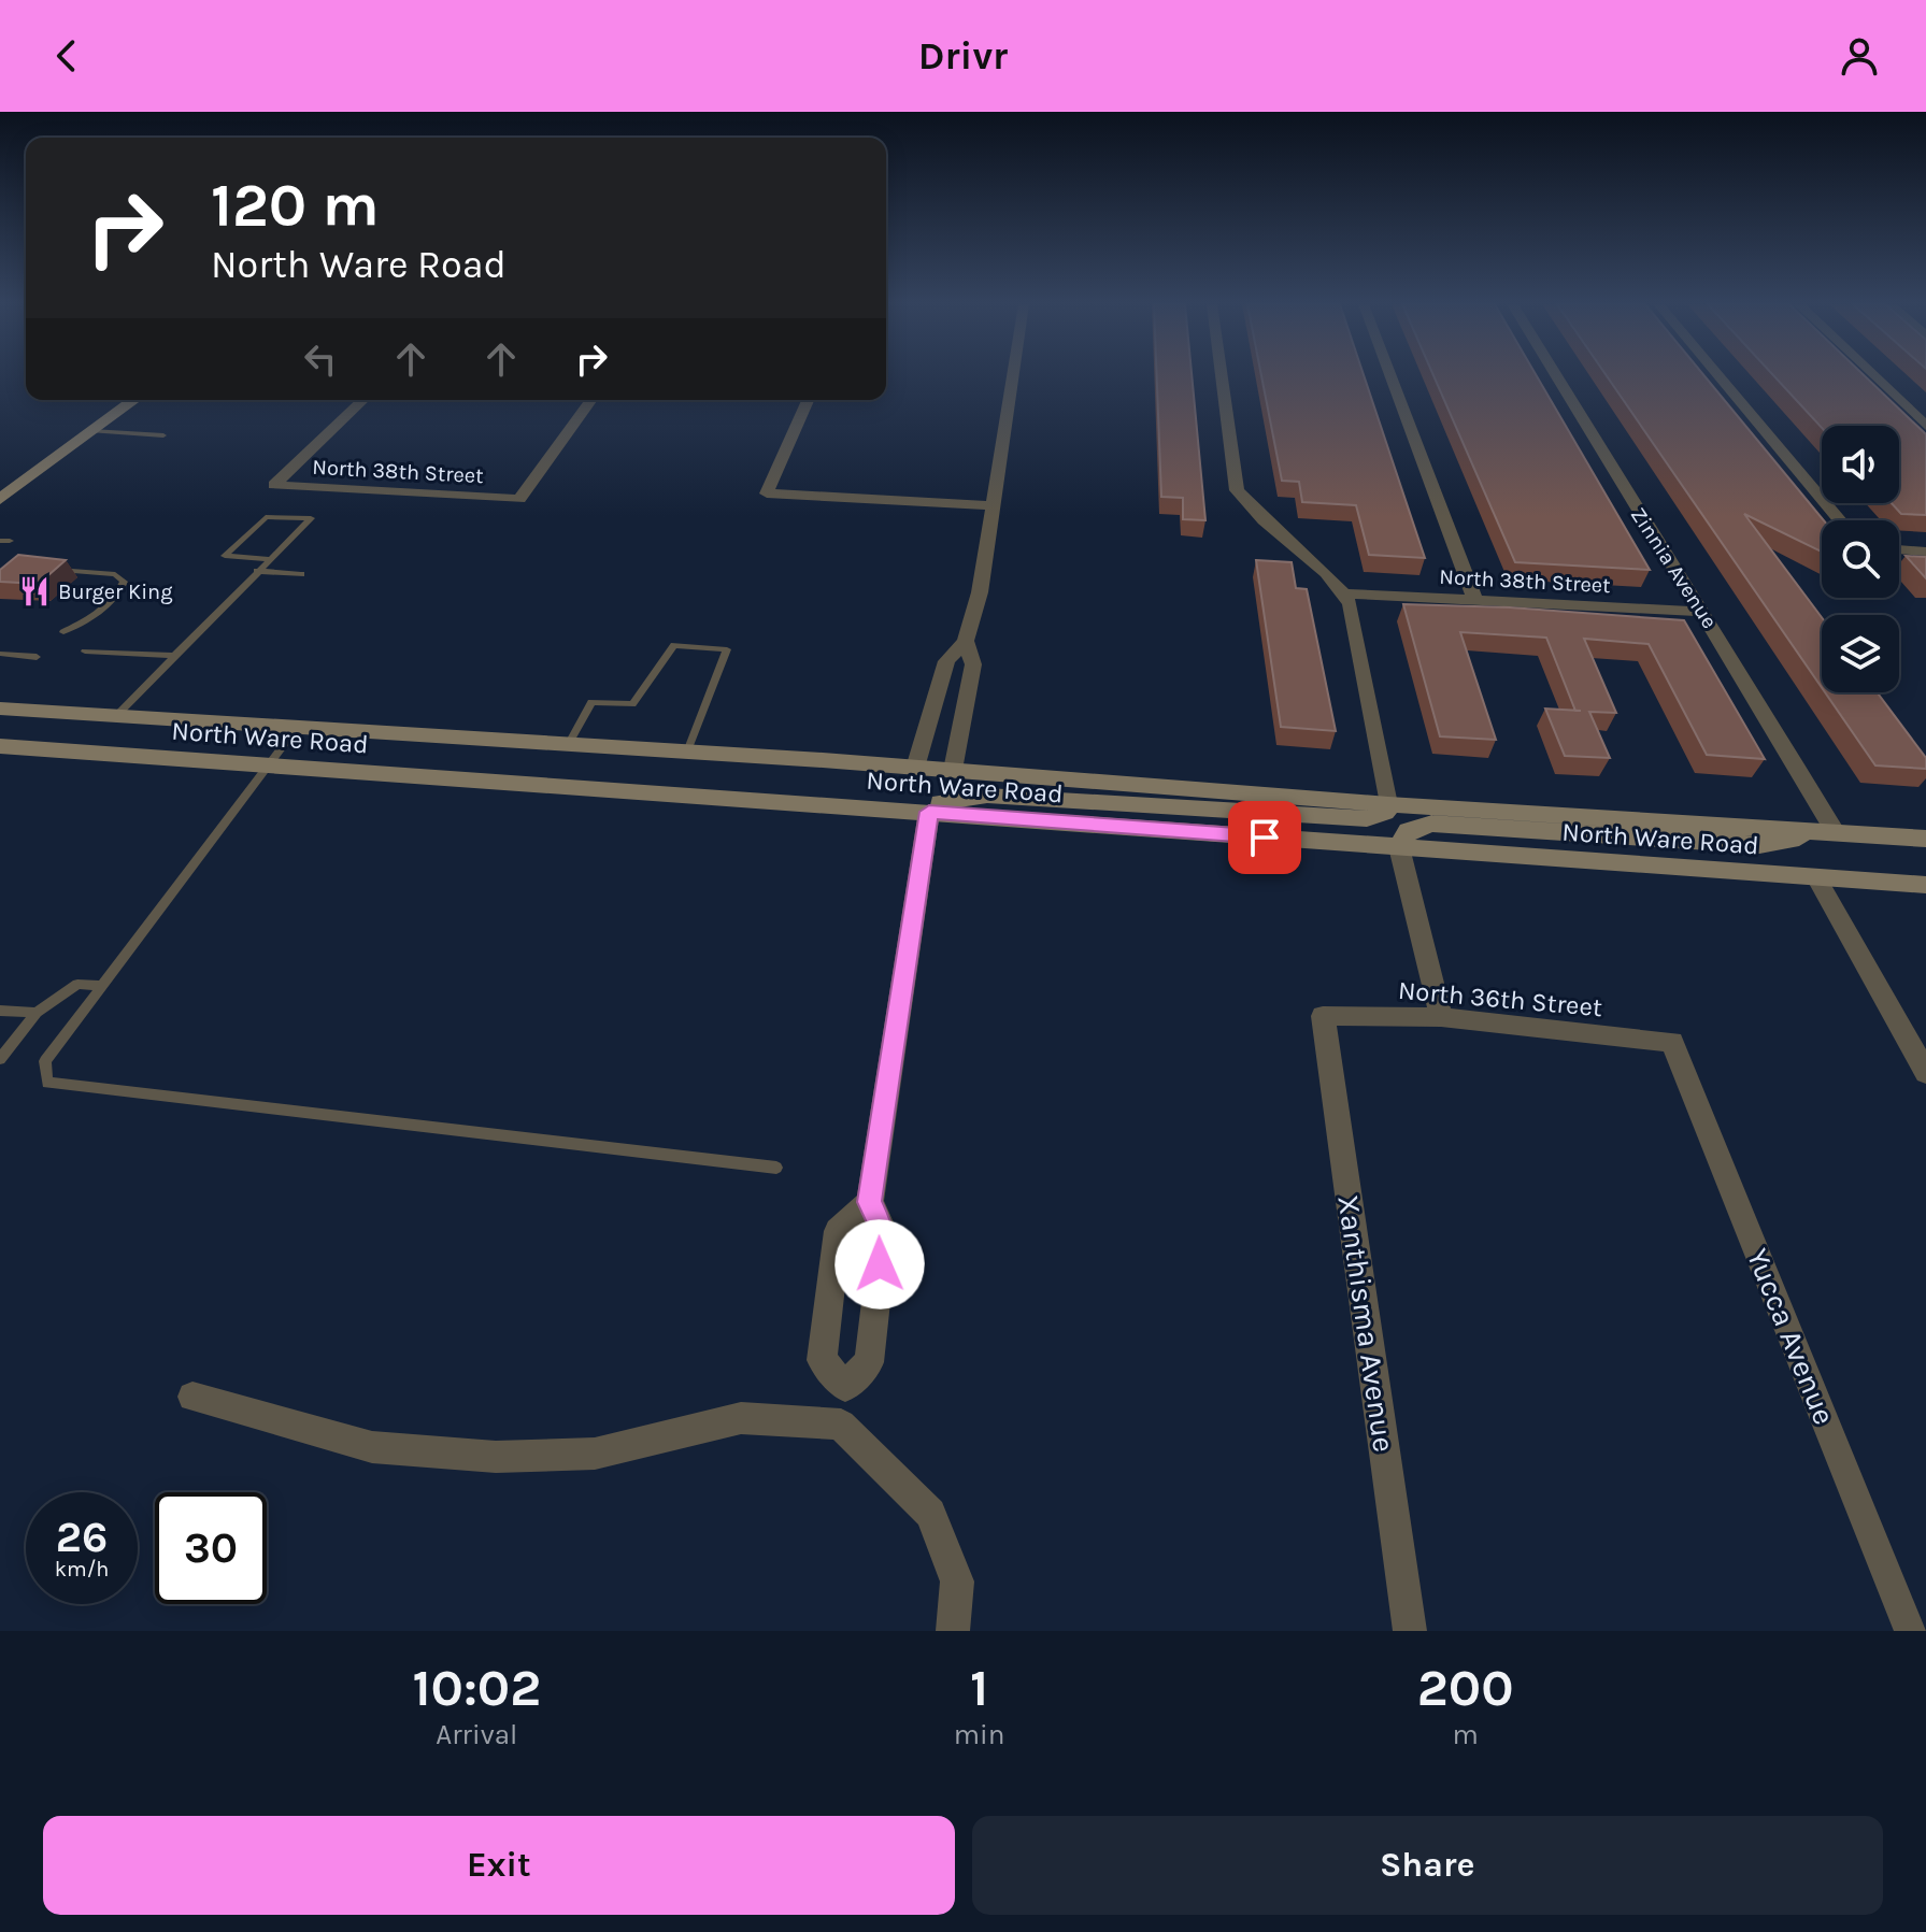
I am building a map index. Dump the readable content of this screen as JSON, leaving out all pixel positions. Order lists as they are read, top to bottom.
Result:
{
  "streets": {
    "main road": ["North Ware Road"],
    "street": [
      "North 38th Street",
      "Zinnia Avenue",
      "North 36th Street",
      "Xanthisma Avenue",
      "Yucca Avenue"
    ]
  },
  "crossings": [
    ["North 38th Street", "Zinnia Avenue"],
    ["Zinnia Avenue", "North Ware Road"],
    ["North 36th Street", "Xanthisma Avenue"],
    ["North 36th Street", "Yucca Avenue"]
  ],
  "places": {
    "restaurant": ["Burger King"]
  },
  "page": {
    "header": "Drivr",
    "turn": ["120 m", "North Ware Road"],
    "speed": "26 km/h",
    "limit": "30",
    "eta": [
      "10:02",
      "Arrival",
      "1",
      "min",
      "200",
      "m"
    ],
    "buttons": ["Exit", "Share"]
  }
}
